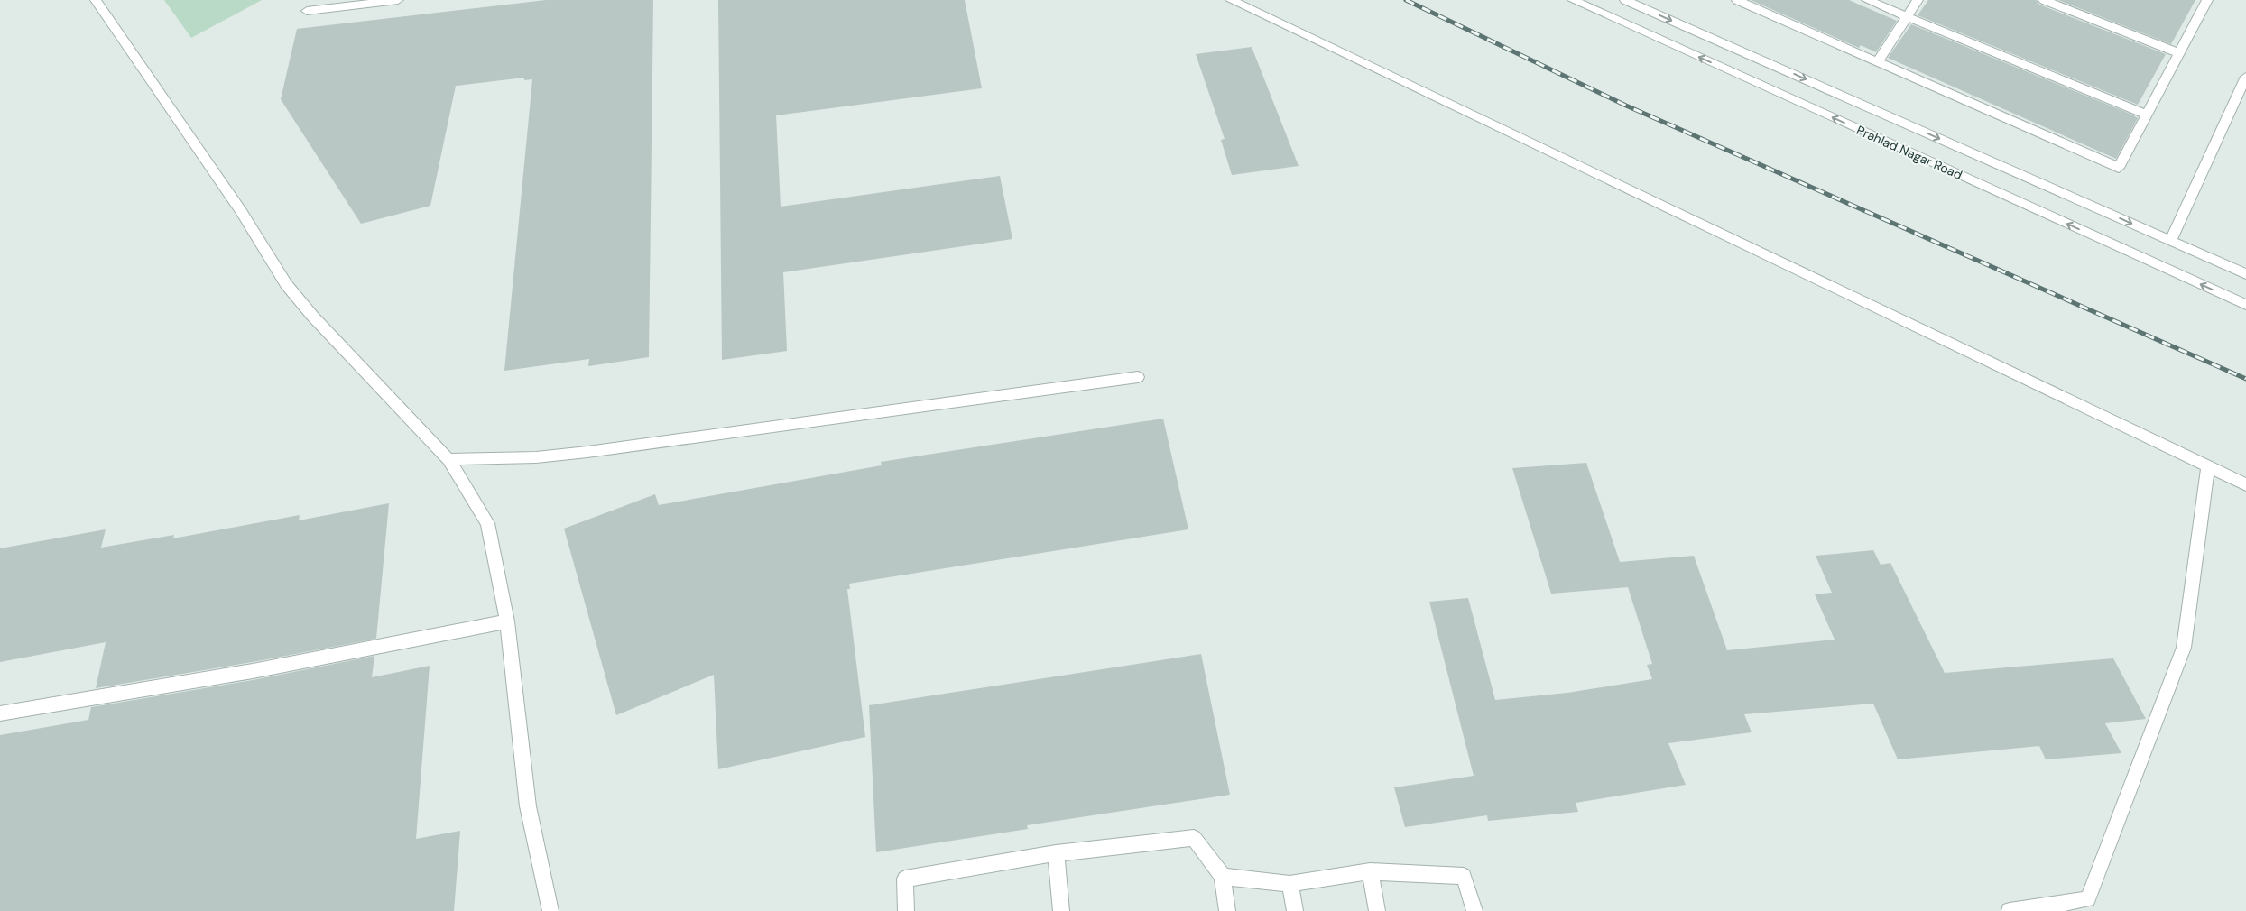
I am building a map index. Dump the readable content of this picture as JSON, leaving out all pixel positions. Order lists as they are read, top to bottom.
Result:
{
  "streets": {
    "street": ["Prahlad Nagar Road"]
  }
}
